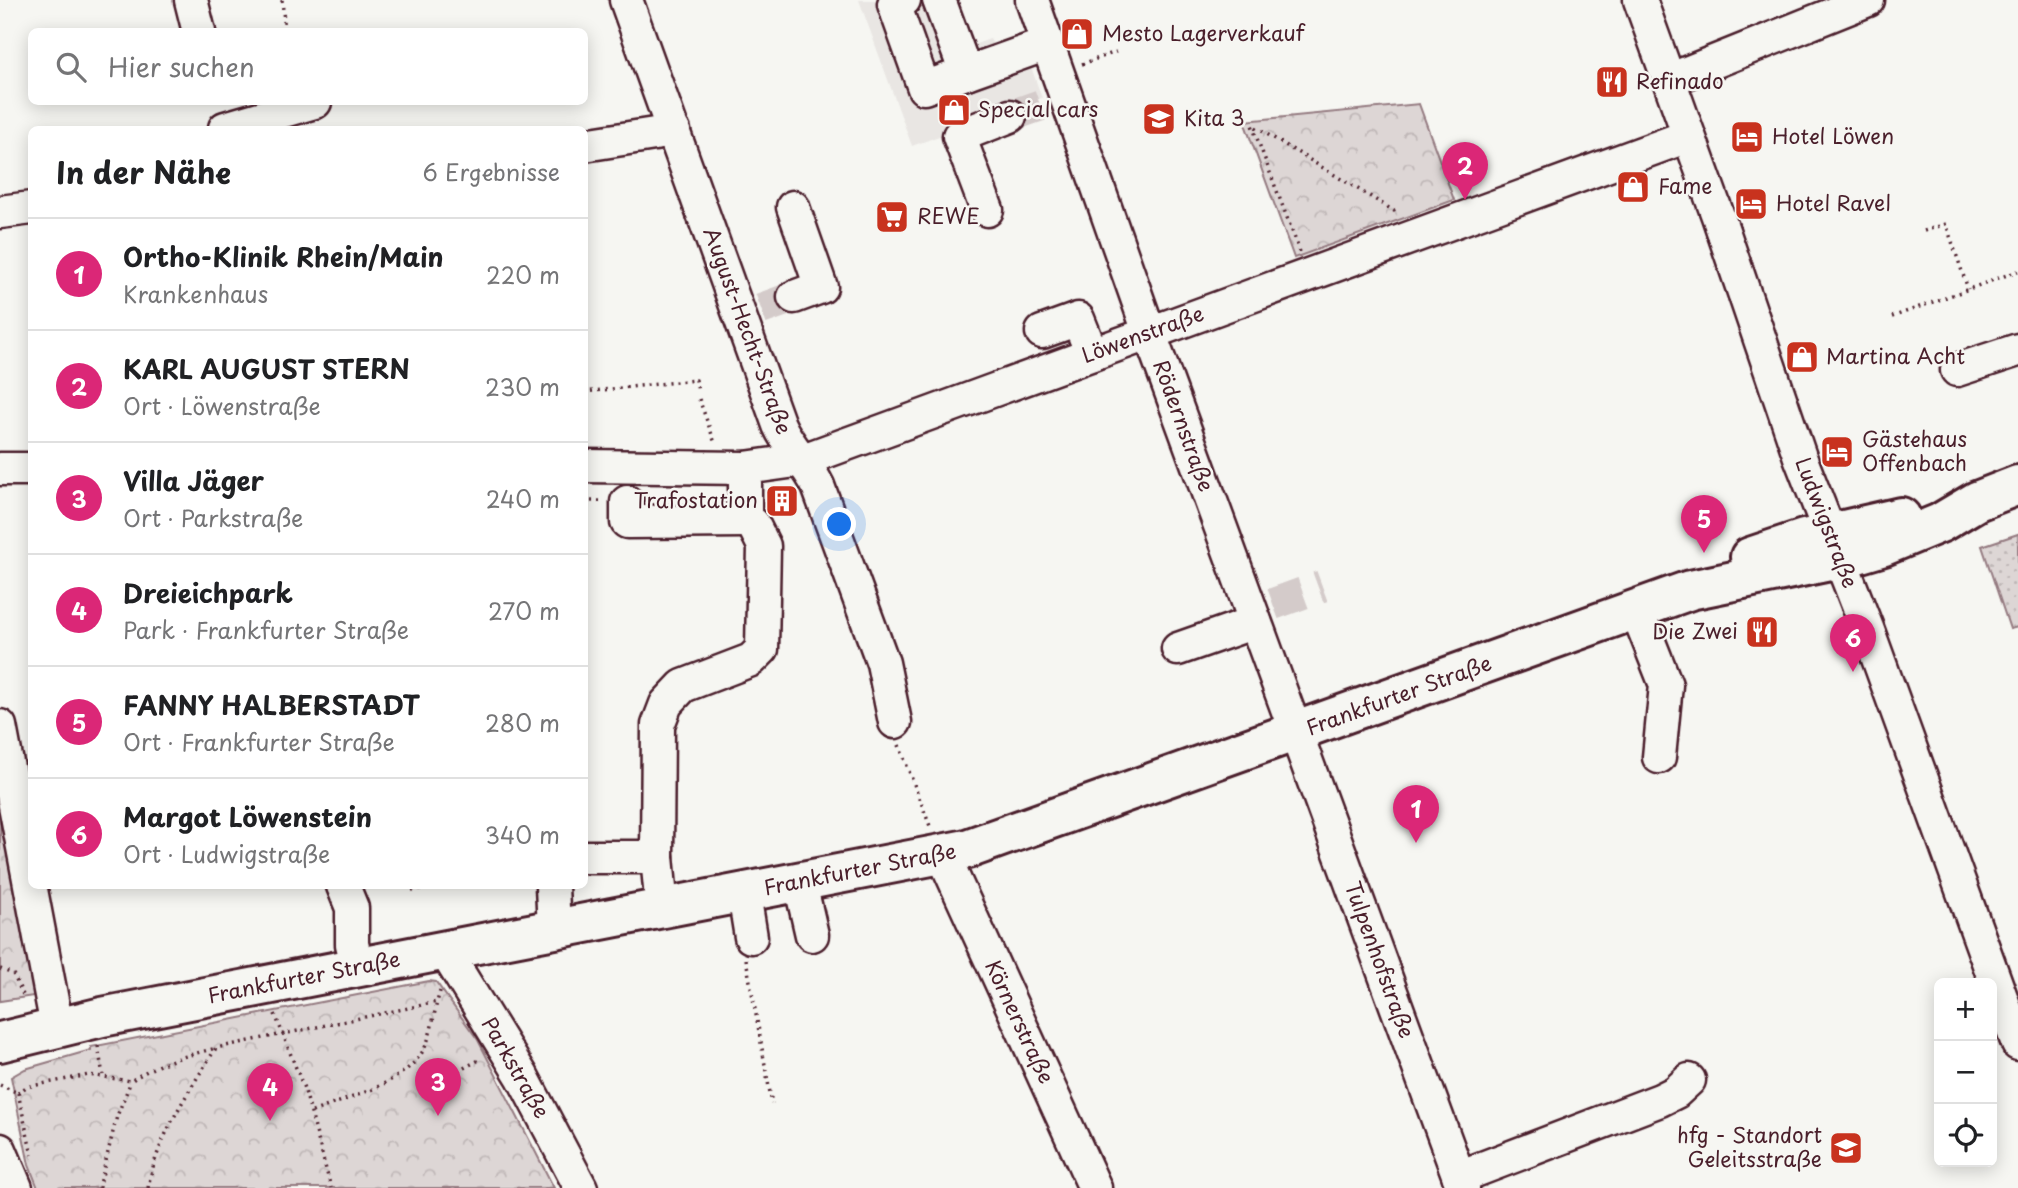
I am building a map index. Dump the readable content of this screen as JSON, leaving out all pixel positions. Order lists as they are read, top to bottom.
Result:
{
  "streets": {
    "main road": ["Frankfurter Straße"],
    "street": [
      "August-Hecht-Straße",
      "Löwenstraße",
      "Rödernstraße",
      "Ludwigstraße",
      "Tulpenhofstraße",
      "Körnerstraße",
      "Parkstraße"
    ]
  },
  "crossings": [
    ["August-Hecht-Straße", "Löwenstraße"],
    ["Löwenstraße", "Rödernstraße"],
    ["Löwenstraße", "Ludwigstraße"],
    ["Rödernstraße", "Frankfurter Straße"],
    ["Rödernstraße", "Tulpenhofstraße"],
    ["Ludwigstraße", "Frankfurter Straße"],
    ["Frankfurter Straße", "Tulpenhofstraße"],
    ["Frankfurter Straße", "Körnerstraße"],
    ["Frankfurter Straße", "Parkstraße"]
  ],
  "places": {
    "shop": [
      "Mesto Lagerverkauf",
      "Special cars",
      "Fame",
      "Martina Acht"
    ],
    "restaurant": ["Refinado", "Die Zwei"],
    "school or university": ["Kita 3", "hfg - Standort Geleitsstraße"],
    "hotel": ["Hotel Löwen", "Hotel Ravel", "Gästehaus Offenbach"],
    "supermarket": ["REWE"],
    "building": ["Trafostation"]
  },
  "page": {
    "search": "Hier suchen",
    "heading": ["In der Nähe", "6 Ergebnisse"],
    "pins": [
      "2",
      "5",
      "6",
      "1",
      "3",
      "4"
    ],
    "list": [
      {
        "mark": "1",
        "name": "Ortho-Klinik Rhein/Main",
        "note": "Krankenhaus",
        "value": "220 m"
      },
      {
        "mark": "2",
        "name": "KARL AUGUST STERN",
        "note": "Ort · Löwenstraße",
        "value": "230 m"
      },
      {
        "mark": "3",
        "name": "Villa Jäger",
        "note": "Ort · Parkstraße",
        "value": "240 m"
      },
      {
        "mark": "4",
        "name": "Dreieichpark",
        "note": "Park · Frankfurter Straße",
        "value": "270 m"
      },
      {
        "mark": "5",
        "name": "FANNY HALBERSTADT",
        "note": "Ort · Frankfurter Straße",
        "value": "280 m"
      },
      {
        "mark": "6",
        "name": "Margot Löwenstein",
        "note": "Ort · Ludwigstraße",
        "value": "340 m"
      }
    ],
    "map_buttons": ["+", "−"]
  }
}
